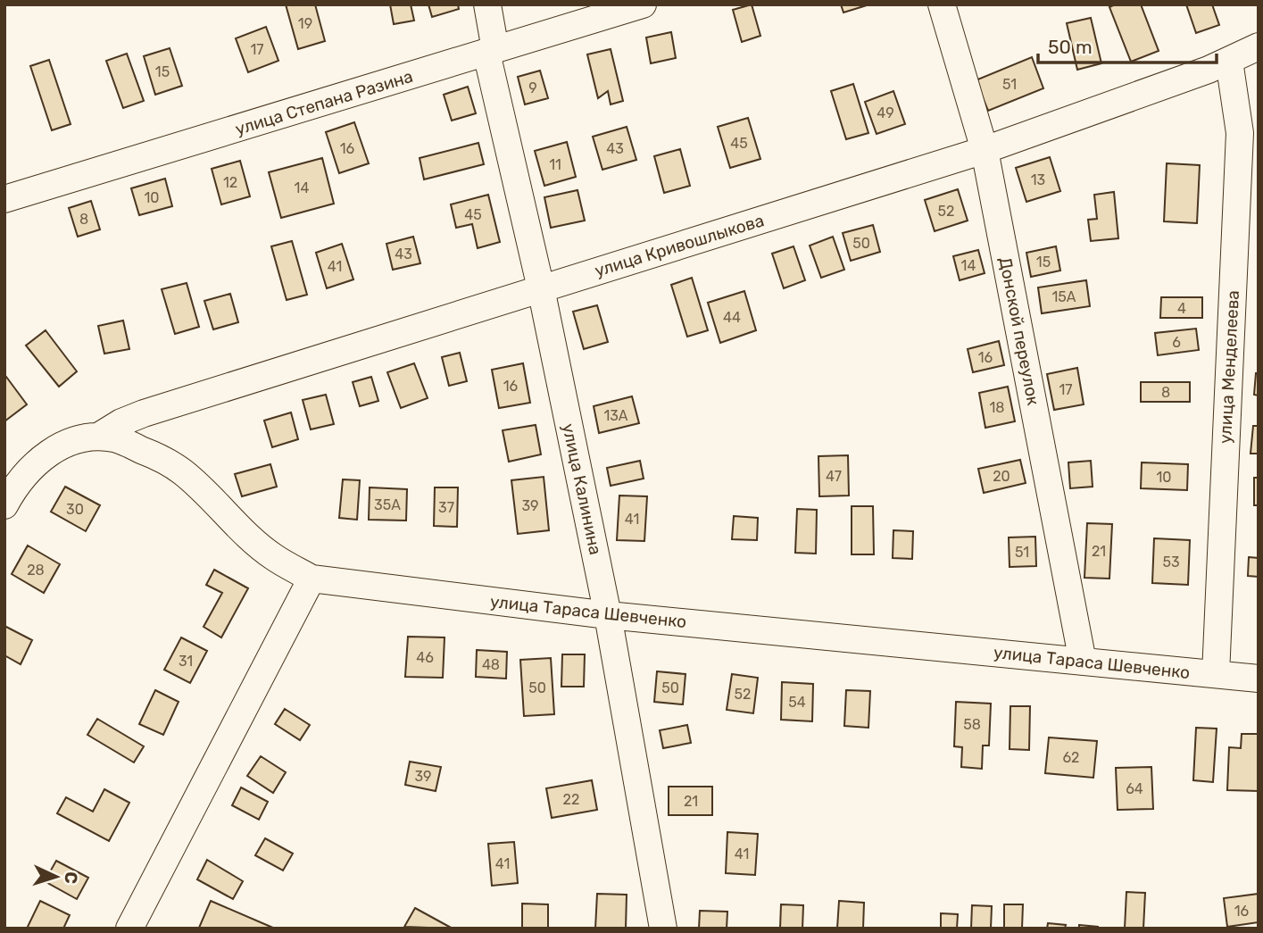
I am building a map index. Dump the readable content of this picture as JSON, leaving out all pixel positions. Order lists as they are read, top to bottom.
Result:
{
  "streets": {
    "street": [
      "улица Степана Разина",
      "улица Кривошлыкова",
      "Донской переулок",
      "улица Менделеева",
      "улица Калинина",
      "улица Тараса Шевченко"
    ]
  },
  "crossings": [
    ["улица Степана Разина", "улица Калинина"],
    ["улица Кривошлыкова", "Донской переулок"],
    ["улица Кривошлыкова", "улица Менделеева"],
    ["улица Кривошлыкова", "улица Калинина"],
    ["улица Кривошлыкова", "улица Тараса Шевченко"],
    ["Донской переулок", "улица Тараса Шевченко"],
    ["улица Менделеева", "улица Тараса Шевченко"],
    ["улица Калинина", "улица Тараса Шевченко"]
  ],
  "house_numbers": [
    "19",
    "17",
    "15",
    "51",
    "9",
    "49",
    "45",
    "16",
    "43",
    "11",
    "13",
    "12",
    "14",
    "10",
    "52",
    "45",
    "8",
    "50",
    "43",
    "15",
    "14",
    "41",
    "15А",
    "4",
    "44",
    "6",
    "16",
    "16",
    "17",
    "8",
    "18",
    "13А",
    "47",
    "20",
    "10",
    "35А",
    "39",
    "37",
    "30",
    "41",
    "21",
    "51",
    "53",
    "28",
    "46",
    "31",
    "48",
    "50",
    "50",
    "52",
    "54",
    "58",
    "62",
    "39",
    "64",
    "22",
    "21",
    "41",
    "41",
    "16"
  ],
  "scale_bar": "50 m",
  "north": "right"
}
